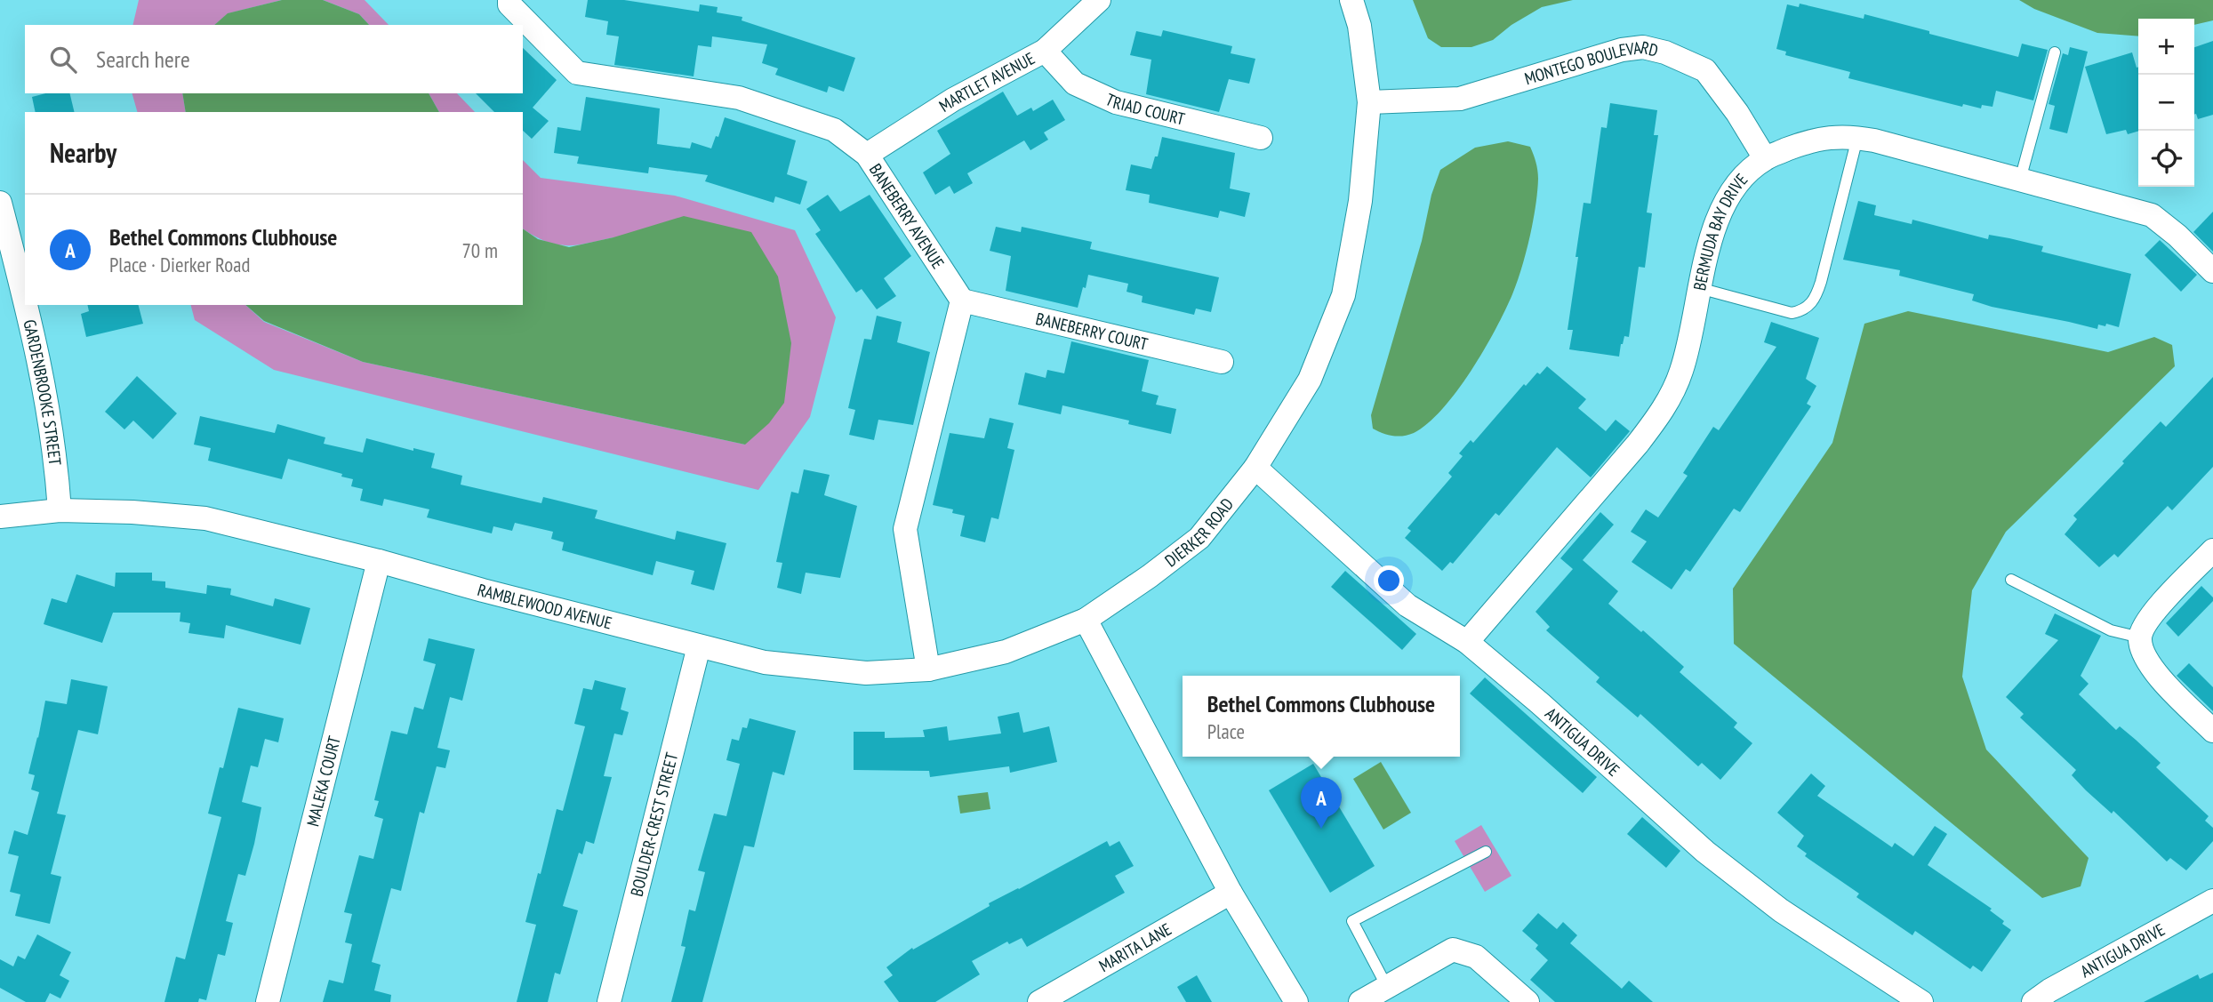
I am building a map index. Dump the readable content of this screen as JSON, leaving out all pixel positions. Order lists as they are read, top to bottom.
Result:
{
  "streets": {
    "street": [
      "MONTEGO BOULEVARD",
      "MARTLET AVENUE",
      "TRIAD COURT",
      "BANEBERRY AVENUE",
      "BERMUDA BAY DRIVE",
      "BANEBERRY COURT",
      "GARDENBROOKE STREET",
      "DIERKER ROAD",
      "RAMBLEWOOD AVENUE",
      "ANTIGUA DRIVE",
      "MALEKA COURT",
      "BOULDER-CREST STREET",
      "MARITA LANE"
    ]
  },
  "crossings": [
    ["MONTEGO BOULEVARD", "BERMUDA BAY DRIVE"],
    ["MONTEGO BOULEVARD", "DIERKER ROAD"],
    ["MARTLET AVENUE", "TRIAD COURT"],
    ["MARTLET AVENUE", "BANEBERRY AVENUE"],
    ["BANEBERRY AVENUE", "BANEBERRY COURT"],
    ["BERMUDA BAY DRIVE", "ANTIGUA DRIVE"],
    ["GARDENBROOKE STREET", "RAMBLEWOOD AVENUE"],
    ["DIERKER ROAD", "RAMBLEWOOD AVENUE"],
    ["DIERKER ROAD", "ANTIGUA DRIVE"],
    ["RAMBLEWOOD AVENUE", "MALEKA COURT"],
    ["RAMBLEWOOD AVENUE", "BOULDER-CREST STREET"]
  ],
  "page": {
    "map_buttons": ["+", "−"],
    "search": "Search here",
    "heading": "Nearby",
    "list": [
      {
        "mark": "A",
        "name": "Bethel Commons Clubhouse",
        "note": "Place · Dierker Road",
        "value": "70 m"
      }
    ],
    "popup": ["Bethel Commons Clubhouse", "Place"],
    "pins": "A"
  }
}
